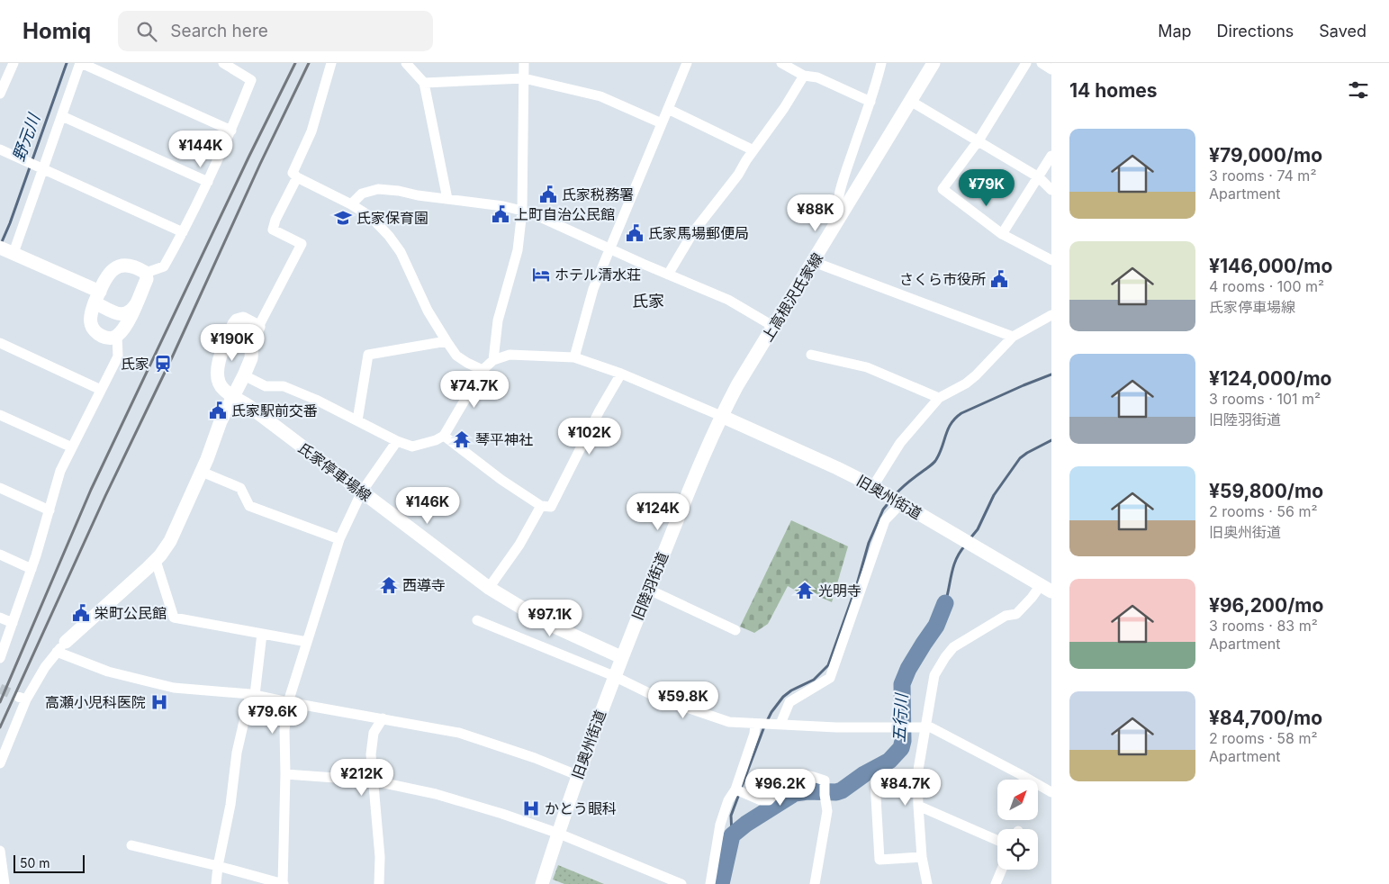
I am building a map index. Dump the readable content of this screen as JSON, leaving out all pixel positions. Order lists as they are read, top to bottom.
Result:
{
  "streets": {
    "main road": [
      "上高根沢氏家線",
      "氏家停車場線",
      "旧奥州街道",
      "旧陸羽街道"
    ]
  },
  "crossings": [
    ["上高根沢氏家線", "旧奥州街道"],
    ["上高根沢氏家線", "旧陸羽街道"],
    ["氏家停車場線", "旧奥州街道"],
    ["氏家停車場線", "旧陸羽街道"],
    ["旧奥州街道", "旧陸羽街道"]
  ],
  "districts": ["氏家"],
  "water": ["野元川", "五行川"],
  "places": {
    "public building": [
      "氏家税務署",
      "上町自治公民館",
      "氏家馬場郵便局",
      "さくら市役所",
      "氏家駅前交番",
      "栄町公民館"
    ],
    "school or university": ["氏家保育園"],
    "hotel": ["ホテル清水荘"],
    "station": ["氏家"],
    "temple": ["琴平神社", "西導寺", "光明寺"],
    "hospital": ["高瀬小児科医院", "かとう眼科"]
  },
  "scale_bar": "50 m",
  "north": "top right",
  "page": {
    "header": "Homiq",
    "search": "Search here",
    "nav": ["Map", "Directions", "Saved"],
    "heading": "14 homes",
    "list": [
      {
        "name": "¥79,000/mo",
        "note": "3 rooms · 74 m² · Apartment"
      },
      {
        "name": "¥146,000/mo",
        "note": "4 rooms · 100 m² · 氏家停車場線"
      },
      {
        "name": "¥124,000/mo",
        "note": "3 rooms · 101 m² · 旧陸羽街道"
      },
      {
        "name": "¥59,800/mo",
        "note": "2 rooms · 56 m² · 旧奥州街道"
      },
      {
        "name": "¥96,200/mo",
        "note": "3 rooms · 83 m² · Apartment"
      },
      {
        "name": "¥84,700/mo",
        "note": "2 rooms · 58 m² · Apartment"
      }
    ],
    "price": [
      "¥144K",
      "¥79K",
      "¥88K",
      "¥190K",
      "¥74.7K",
      "¥102K",
      "¥146K",
      "¥124K",
      "¥97.1K",
      "¥59.8K",
      "¥79.6K",
      "¥212K",
      "¥96.2K",
      "¥84.7K"
    ],
    "scale": "50 m"
  }
}
